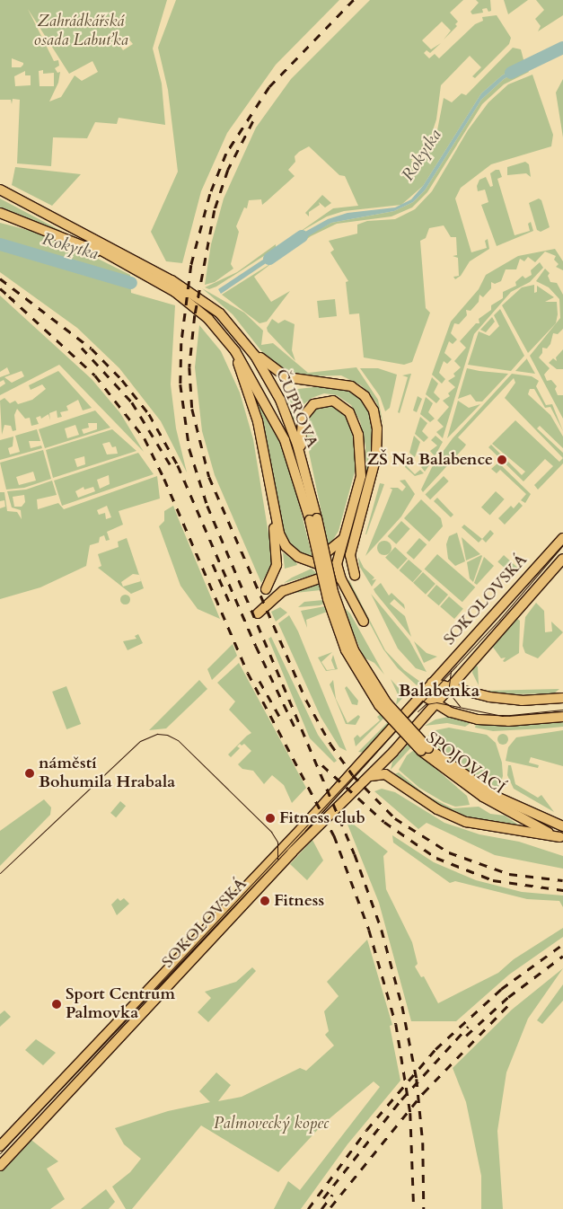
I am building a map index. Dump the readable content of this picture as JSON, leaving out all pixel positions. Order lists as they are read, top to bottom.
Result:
{
  "streets": {
    "main road": ["ČUPROVA", "SOKOLOVSKÁ", "SPOJOVACÍ"]
  },
  "crossings": [
    ["ČUPROVA", "SPOJOVACÍ"]
  ],
  "districts": ["Balabenka"],
  "water": ["Rokytka"],
  "parks": ["Zahrádkářská osada Labuťka", "Palmovecký kopec"],
  "places": [
    "ZŠ Na Balabence",
    "náměstí Bohumila Hrabala",
    "Fitness club",
    "Fitness",
    "Sport Centrum Palmovka"
  ]
}
